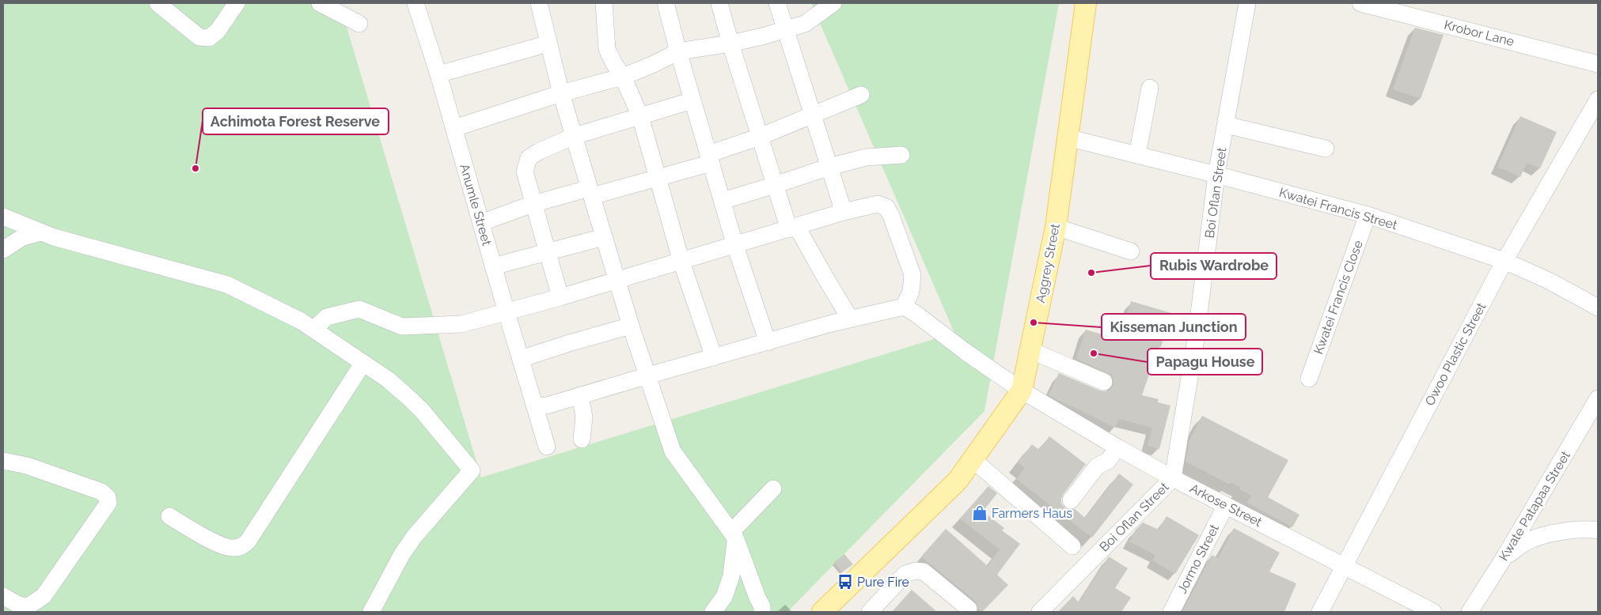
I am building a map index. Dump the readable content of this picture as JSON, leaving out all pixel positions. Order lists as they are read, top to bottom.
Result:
{
  "streets": {
    "main road": ["Aggrey Street"],
    "street": [
      "Krobor Lane",
      "Boi Oflan Street",
      "Anumle Street",
      "Kwatei Francis Street",
      "Kwatei Francis Close",
      "Owoo Plastic Street",
      "Arkose Street",
      "Kwate Patapaa Street",
      "Jormo Street"
    ]
  },
  "crossings": [
    ["Boi Oflan Street", "Kwatei Francis Street"],
    ["Boi Oflan Street", "Arkose Street"],
    ["Kwatei Francis Street", "Aggrey Street"],
    ["Kwatei Francis Street", "Kwatei Francis Close"],
    ["Kwatei Francis Street", "Owoo Plastic Street"],
    ["Aggrey Street", "Arkose Street"],
    ["Owoo Plastic Street", "Arkose Street"],
    ["Arkose Street", "Jormo Street"]
  ],
  "places": {
    "other": [
      "Achimota Forest Reserve",
      "Rubis Wardrobe",
      "Kisseman Junction",
      "Papagu House"
    ],
    "shop": ["Farmers Haus"],
    "bus stop": ["Pure Fire"]
  }
}
